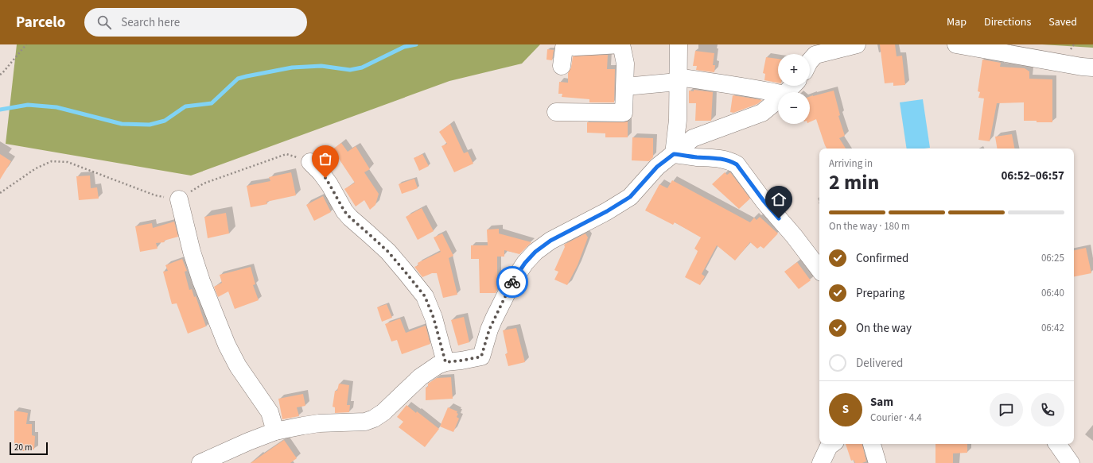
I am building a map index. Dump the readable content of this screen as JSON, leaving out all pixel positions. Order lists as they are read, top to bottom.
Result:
{
  "scale_bar": "20 m",
  "page": {
    "header": "Parcelo",
    "search": "Search here",
    "nav": ["Map", "Directions", "Saved"],
    "map_buttons": ["+", "−"],
    "heading": ["2 min", "Arriving in", "06:52–06:57"],
    "panel": ["Sam", "Courier · 4.4"],
    "bar": "On the way · 180 m",
    "list": [
      ["Confirmed", "06:25"],
      ["Preparing", "06:40"],
      ["On the way", "06:42"],
      "Delivered"
    ],
    "round": "S",
    "scale": "20 m"
  }
}
